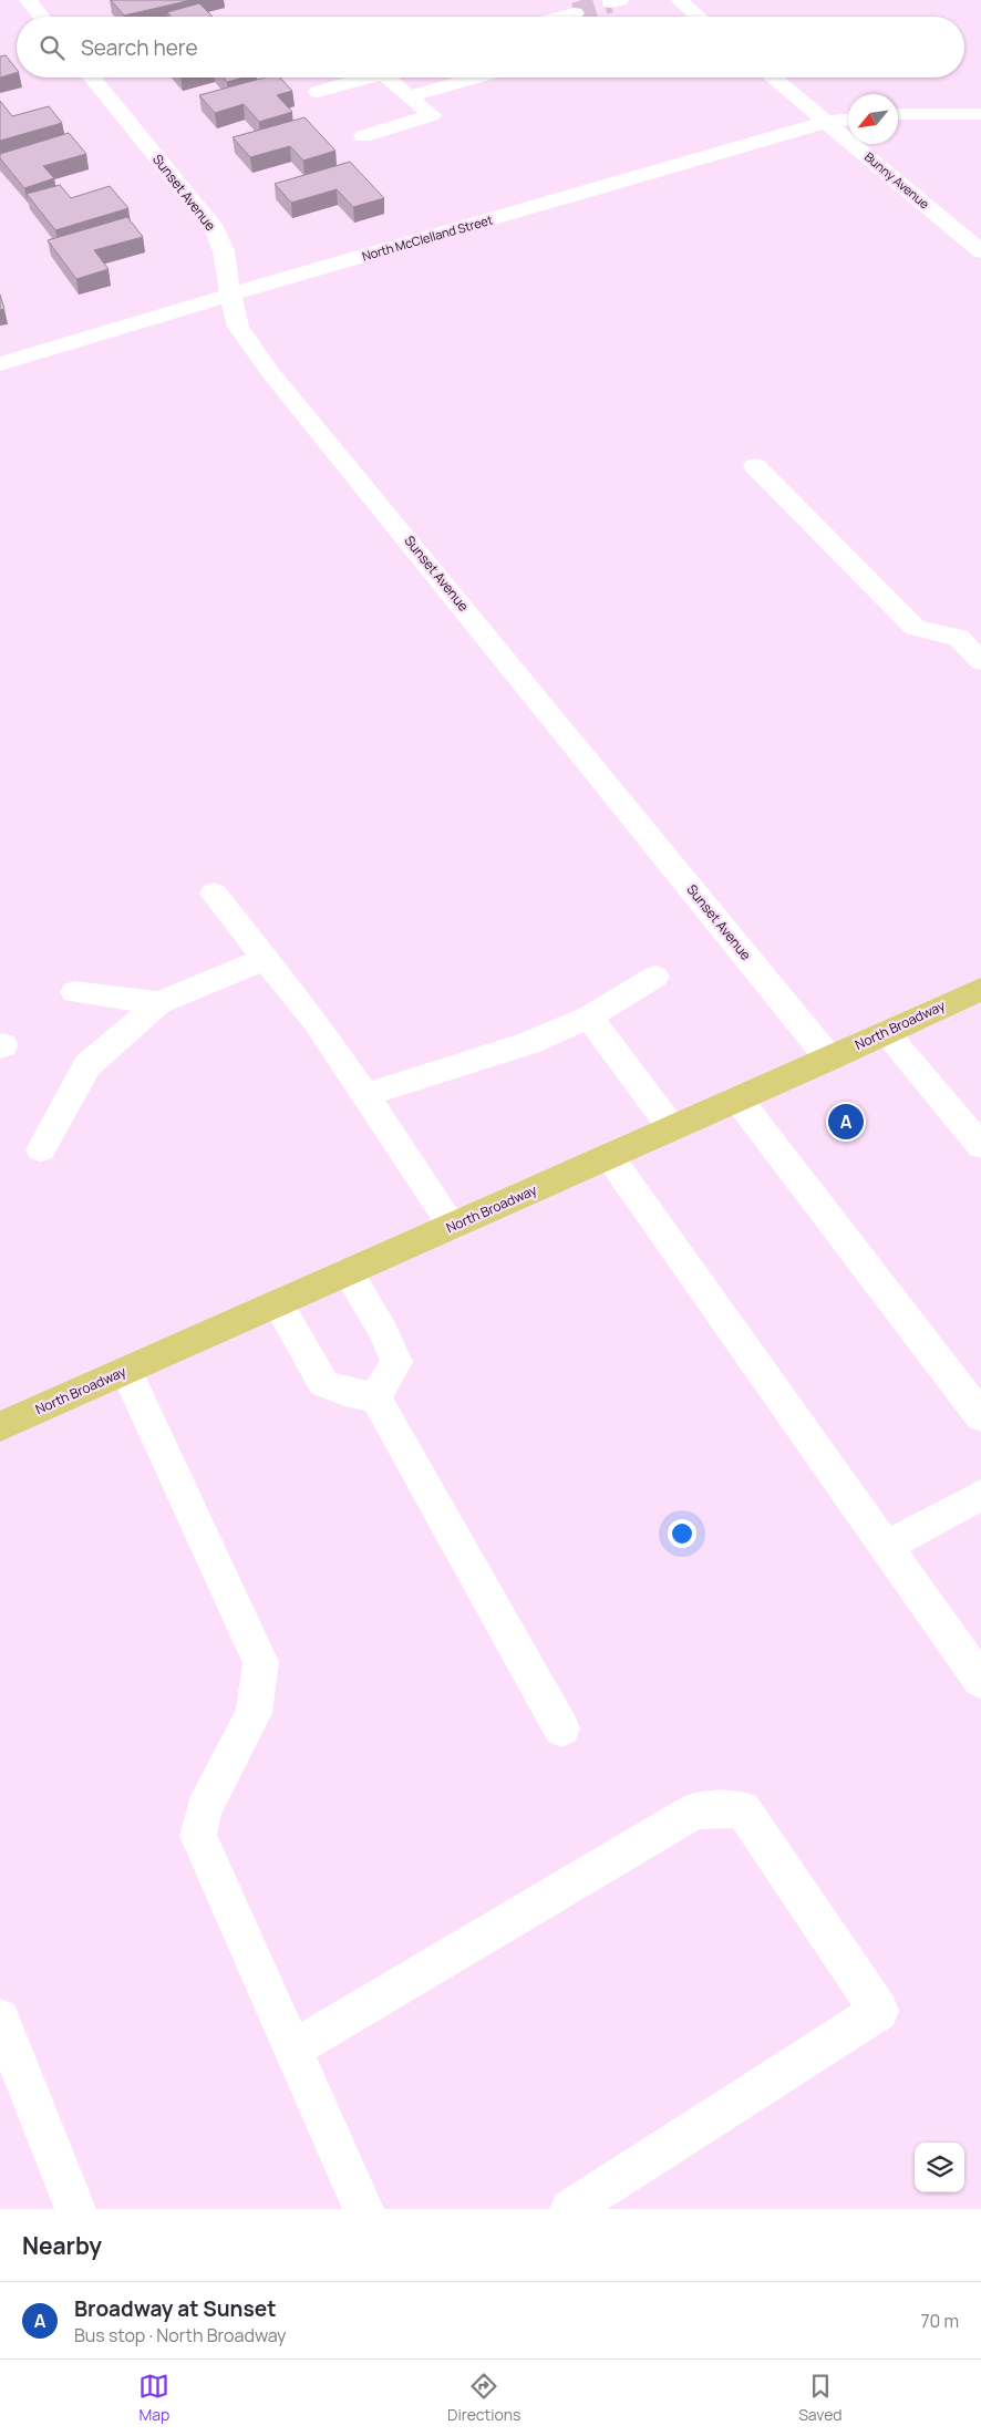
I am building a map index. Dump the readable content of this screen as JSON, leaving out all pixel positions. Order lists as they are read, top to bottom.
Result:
{
  "streets": {
    "main road": ["North Broadway"],
    "street": ["Bunny Avenue", "Sunset Avenue", "North McClelland Street"]
  },
  "crossings": [
    ["Bunny Avenue", "North McClelland Street"],
    ["Sunset Avenue", "North McClelland Street"],
    ["Sunset Avenue", "North Broadway"]
  ],
  "north": "bottom left",
  "page": {
    "search": "Search here",
    "pins": "A",
    "heading": "Nearby",
    "list": [
      {
        "mark": "A",
        "name": "Broadway at Sunset",
        "note": "Bus stop · North Broadway",
        "value": "70 m"
      }
    ],
    "nav": ["Map", "Directions", "Saved"]
  }
}
